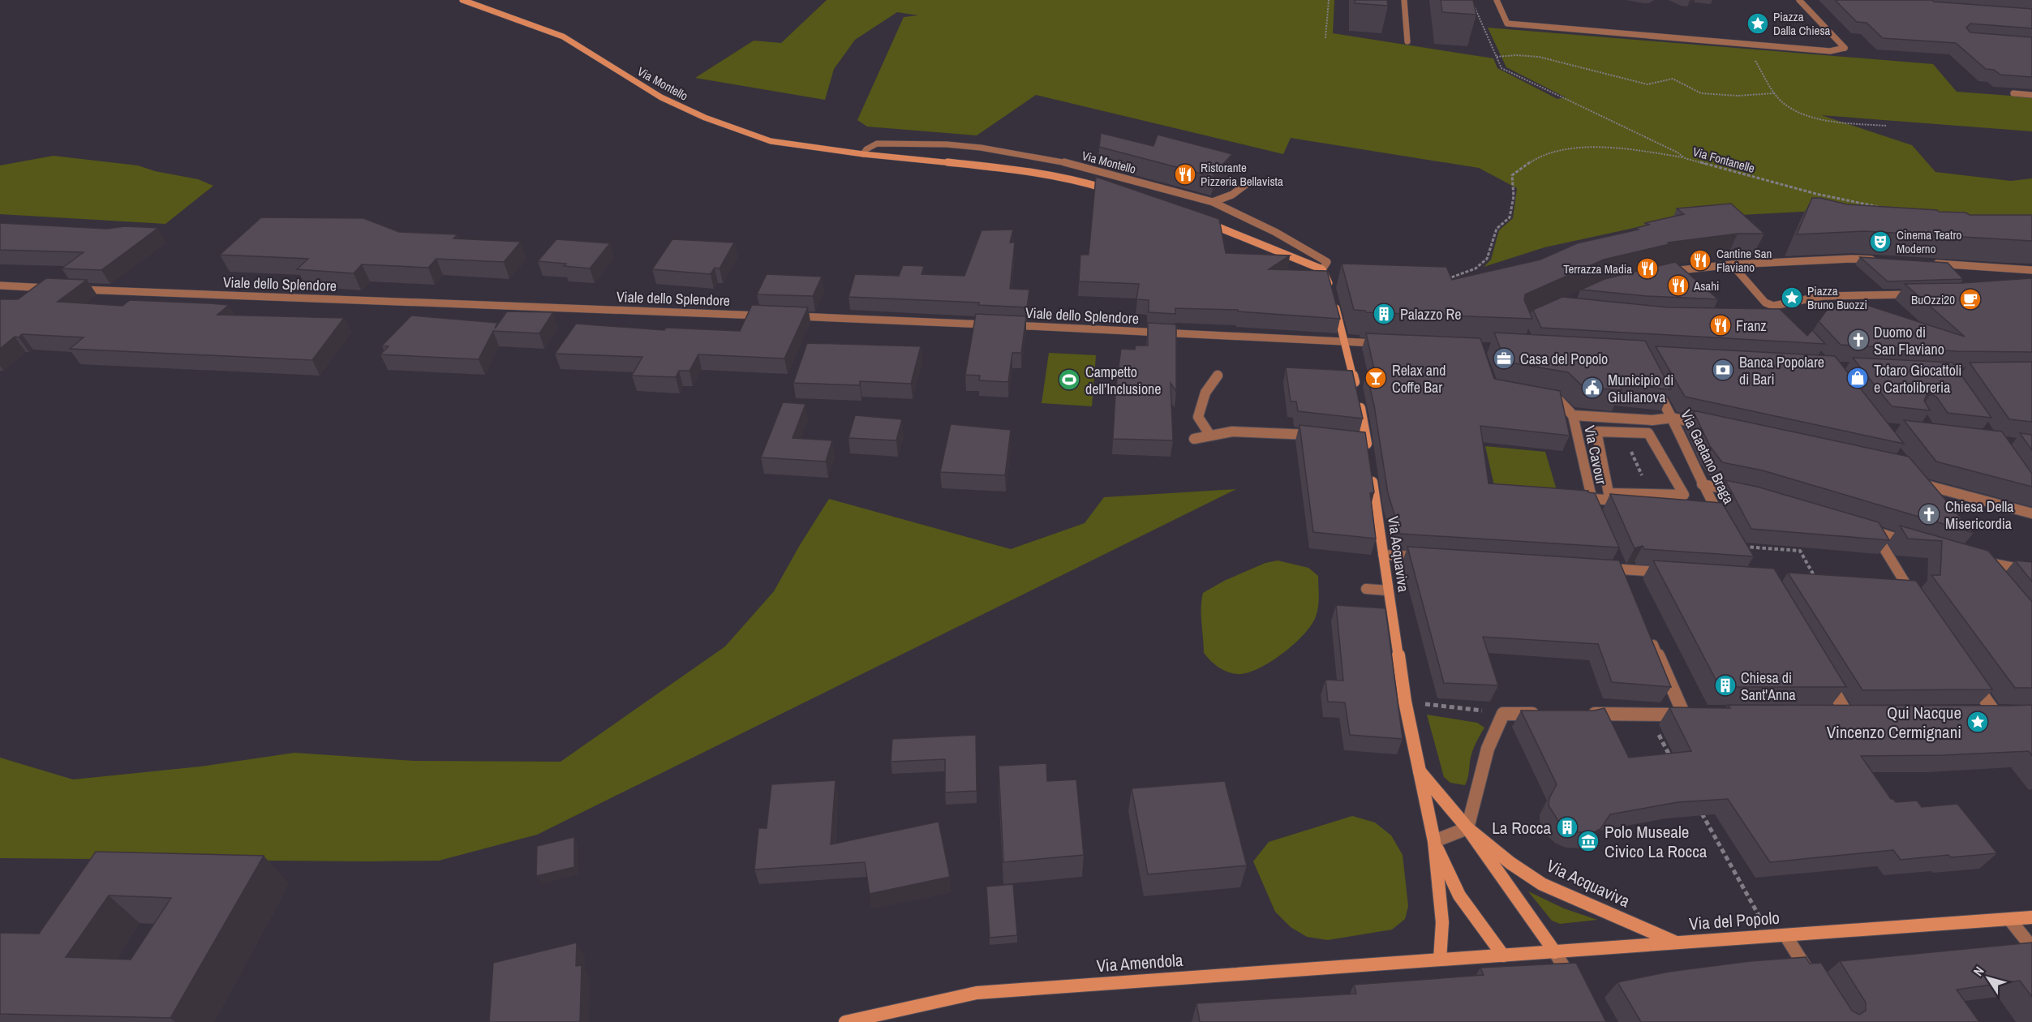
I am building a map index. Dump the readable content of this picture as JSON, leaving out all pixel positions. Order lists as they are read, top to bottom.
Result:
{
  "streets": {
    "main road": [
      "Via Montello",
      "Via Acquaviva",
      "Via del Popolo",
      "Via Amendola"
    ],
    "street": ["Viale dello Splendore", "Via Cavour", "Via Gaetano Braga"],
    "path": ["Via Fontanelle"]
  },
  "crossings": [
    ["Via Acquaviva", "Via del Popolo"],
    ["Via Acquaviva", "Via Amendola"],
    ["Via del Popolo", "Via Amendola"]
  ],
  "places": {
    "place": ["Piazza Dalla Chiesa", "Piazza Bruno Buozzi", "Qui Nacque Vincenzo Cermignani"],
    "restaurant": [
      "Ristorante Pizzeria Bellavista",
      "Cantine San Flaviano",
      "Terrazza Madia",
      "Asahi",
      "Franz"
    ],
    "theatre": ["Cinema Teatro Moderno"],
    "cafe": ["BuOzzi20"],
    "building": ["Palazzo Re", "Chiesa di Sant'Anna", "La Rocca"],
    "church": ["Duomo di San Flaviano", "Chiesa Della Misericordia"],
    "office": ["Casa del Popolo"],
    "bank": ["Banca Popolare di Bari"],
    "bar": ["Relax and Coffe Bar"],
    "shop": ["Totaro Giocattoli e Cartolibreria"],
    "sports": ["Campetto dell’Inclusione"],
    "public building": ["Municipio di Giulianova"],
    "museum": ["Polo Museale Civico La Rocca"]
  },
  "north": "top left"
}
